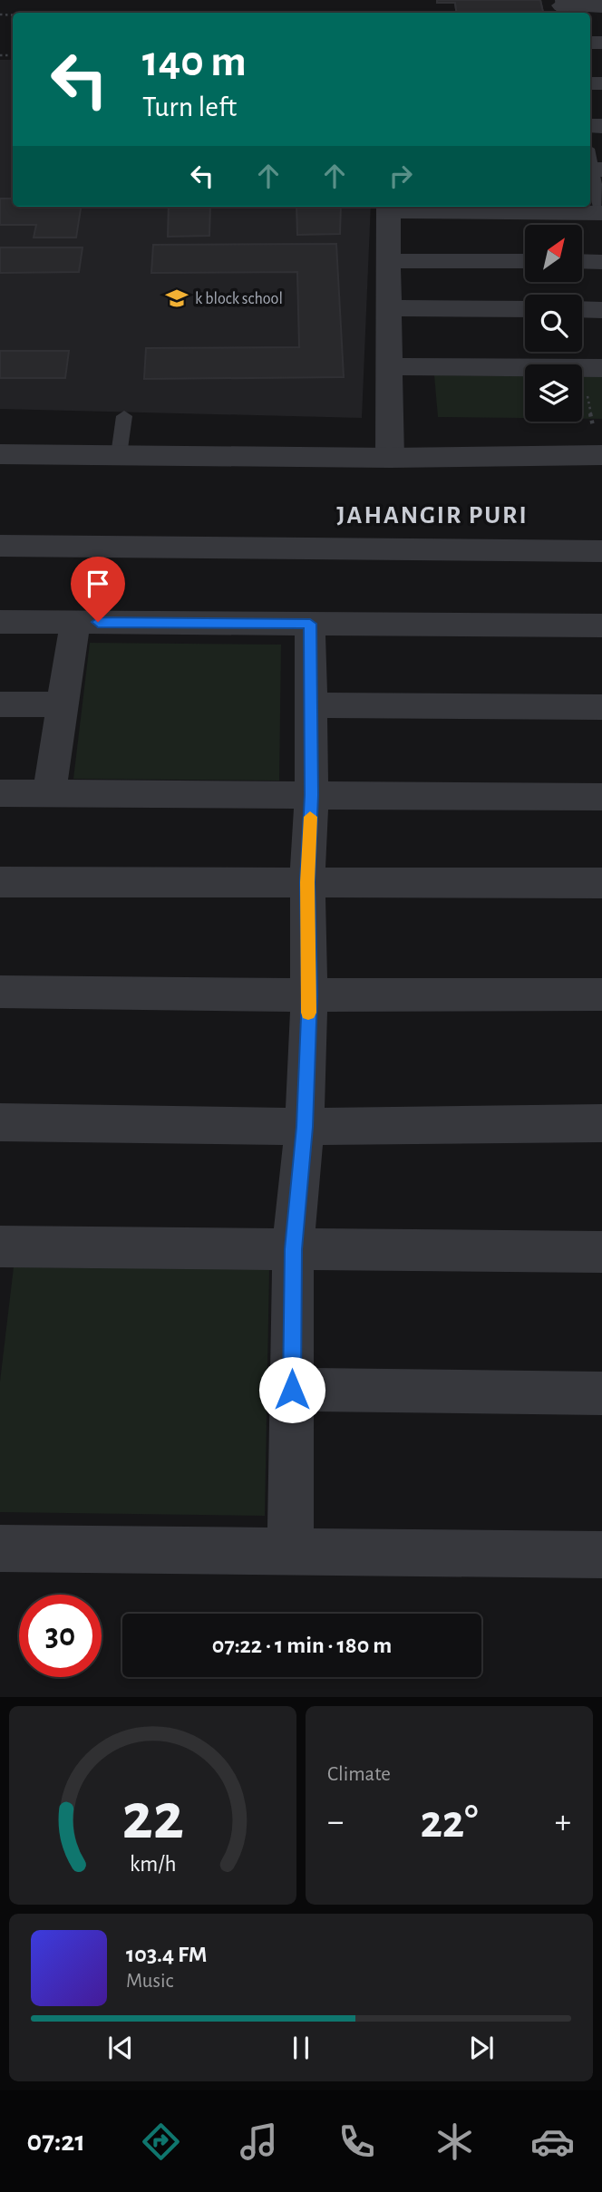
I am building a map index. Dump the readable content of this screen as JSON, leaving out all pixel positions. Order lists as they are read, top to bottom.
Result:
{
  "districts": ["JAHANGIR PURI"],
  "places": {
    "school or university": ["k block school"]
  },
  "north": "top right",
  "page": {
    "turn": ["140 m", "Turn left"],
    "limit": "30",
    "trip": "07:22 · 1 min · 180 m",
    "tile": "Climate",
    "heat": ["−", "22°", "+"],
    "song": ["103.4 FM", "Music"],
    "tabs": "07:21",
    "gauge": ["22", "km/h"]
  }
}
